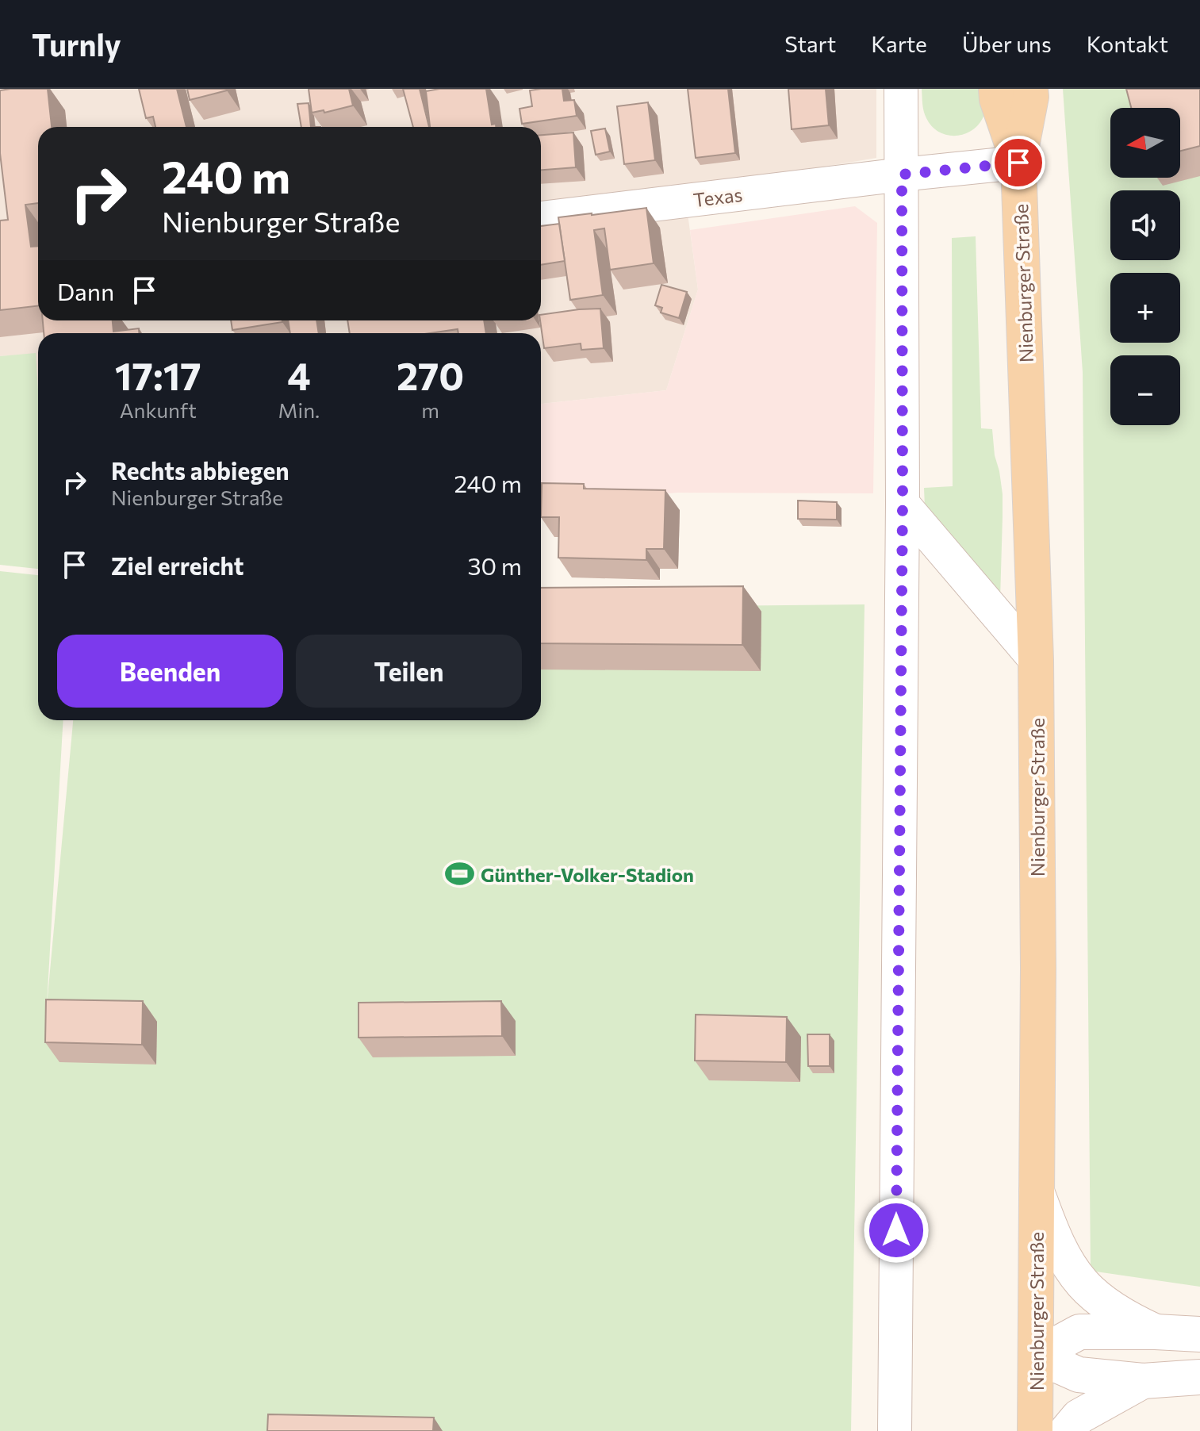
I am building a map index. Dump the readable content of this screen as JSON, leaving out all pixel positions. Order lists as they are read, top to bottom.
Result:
{
  "streets": {
    "main road": ["Nienburger Straße"],
    "street": ["Texas"]
  },
  "places": {
    "sports": ["Günther-Volker-Stadion"]
  },
  "north": "left",
  "page": {
    "header": "Turnly",
    "nav": [
      "Start",
      "Karte",
      "Über uns",
      "Kontakt"
    ],
    "map_buttons": ["+", "−"],
    "turn": ["240 m", "Nienburger Straße"],
    "then": "Dann",
    "eta": [
      "17:17",
      "Ankunft",
      "4",
      "Min.",
      "270",
      "m"
    ],
    "list": [
      {
        "name": "Rechts abbiegen",
        "note": "Nienburger Straße",
        "value": "240 m"
      },
      {
        "name": "Ziel erreicht",
        "value": "30 m"
      }
    ],
    "buttons": ["Beenden", "Teilen"]
  }
}
